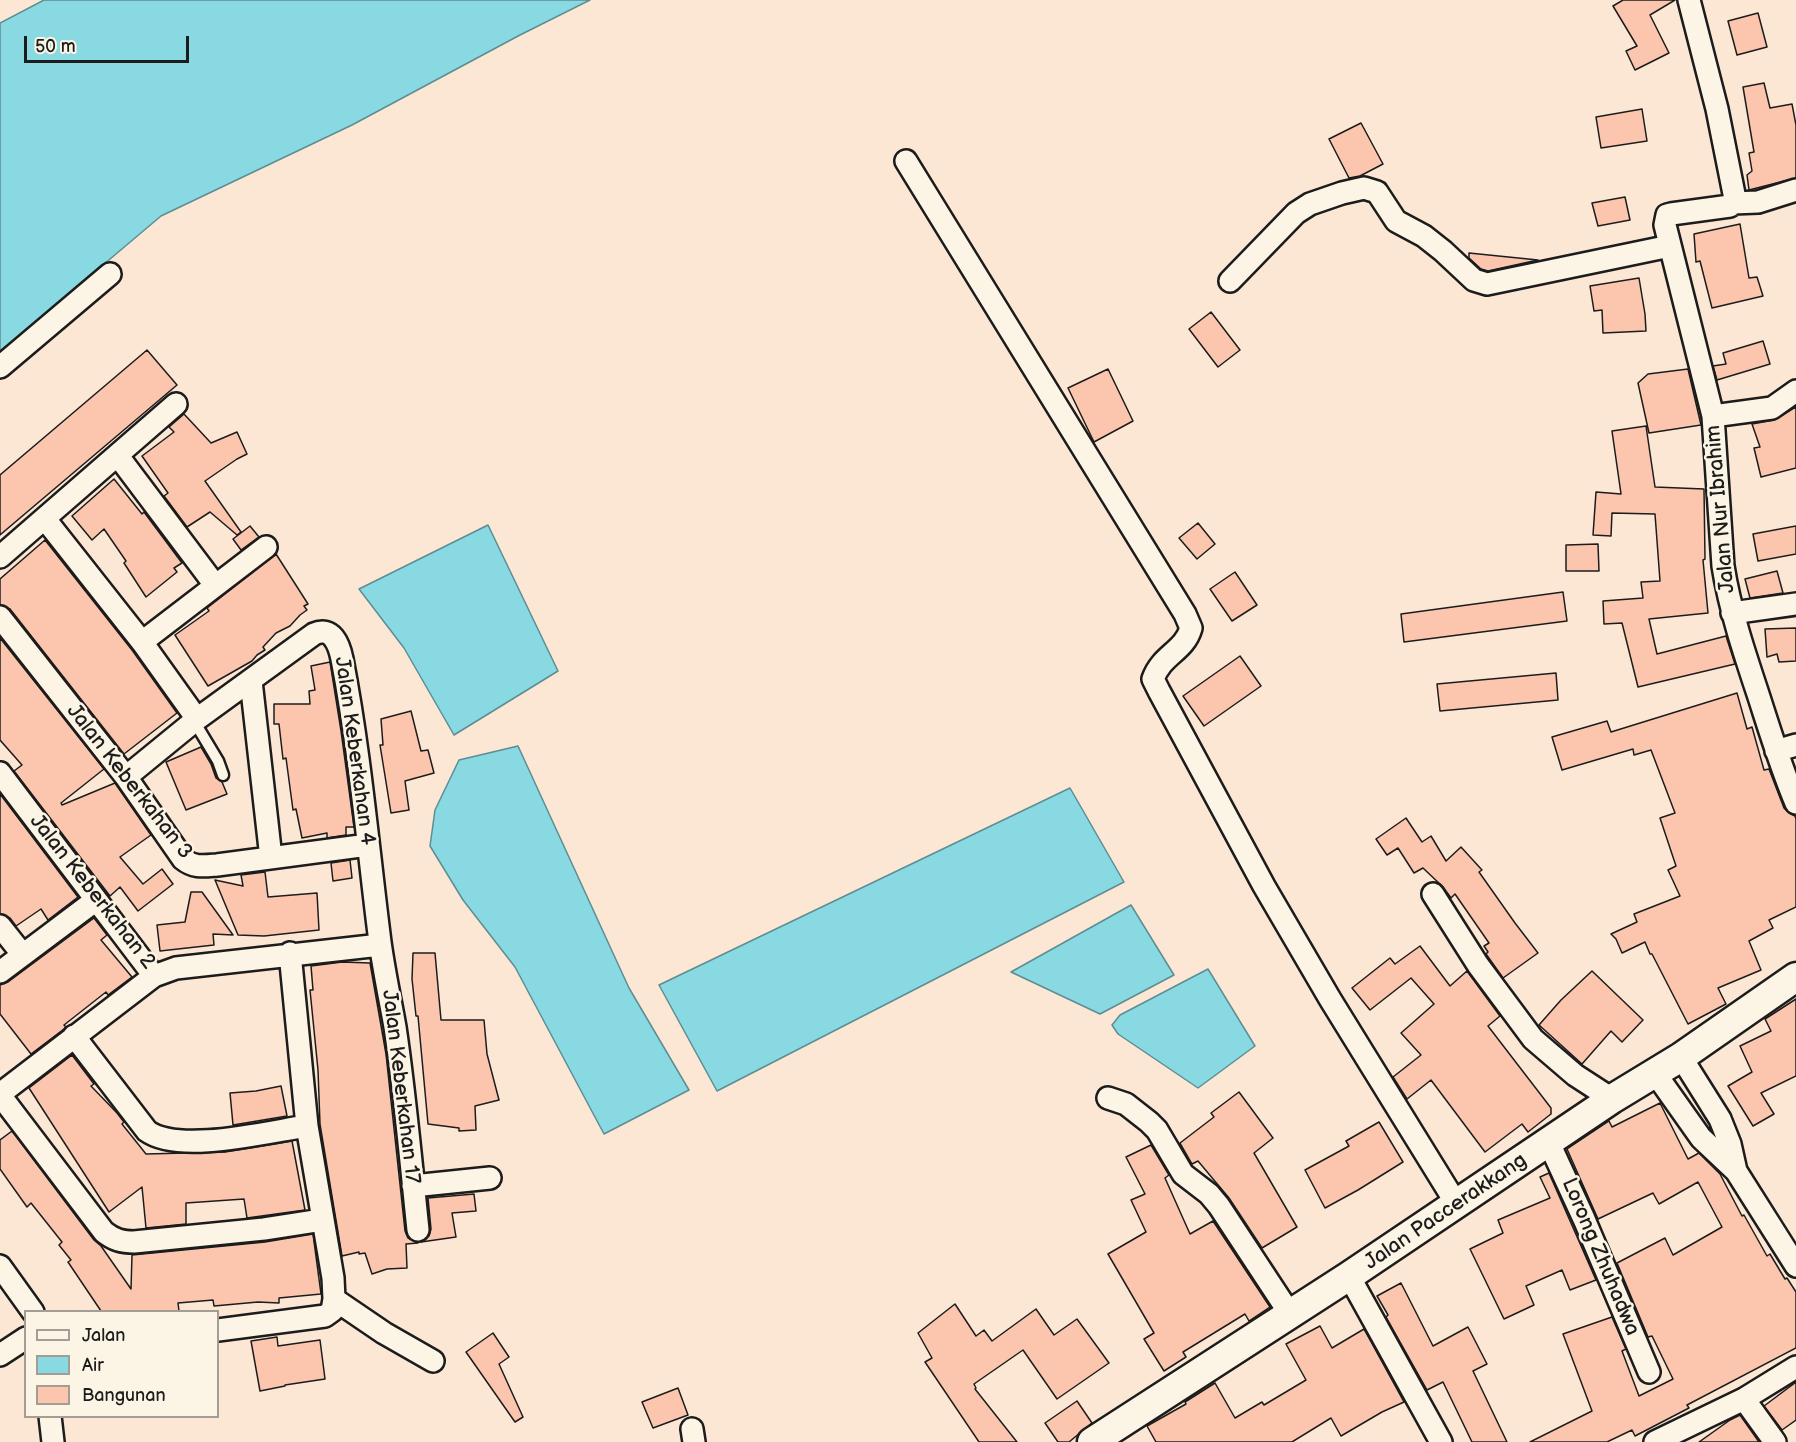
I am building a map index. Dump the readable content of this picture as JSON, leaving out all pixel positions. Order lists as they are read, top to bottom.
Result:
{
  "streets": {
    "main road": ["Jalan Paccerakkang"],
    "street": [
      "Jalan Nur Ibrahim",
      "Jalan Keberkahan 4",
      "Jalan Keberkahan 3",
      "Jalan Keberkahan 2",
      "Jalan Keberkahan 17",
      "Lorong Zhuhadwa"
    ]
  },
  "crossings": [
    ["Jalan Keberkahan 4", "Jalan Keberkahan 3"],
    ["Jalan Keberkahan 4", "Jalan Keberkahan 2"],
    ["Jalan Keberkahan 4", "Jalan Keberkahan 17"],
    ["Jalan Keberkahan 2", "Jalan Keberkahan 17"],
    ["Jalan Paccerakkang", "Lorong Zhuhadwa"]
  ],
  "legend": ["Jalan", "Air", "Bangunan"],
  "scale_bar": "50 m"
}
